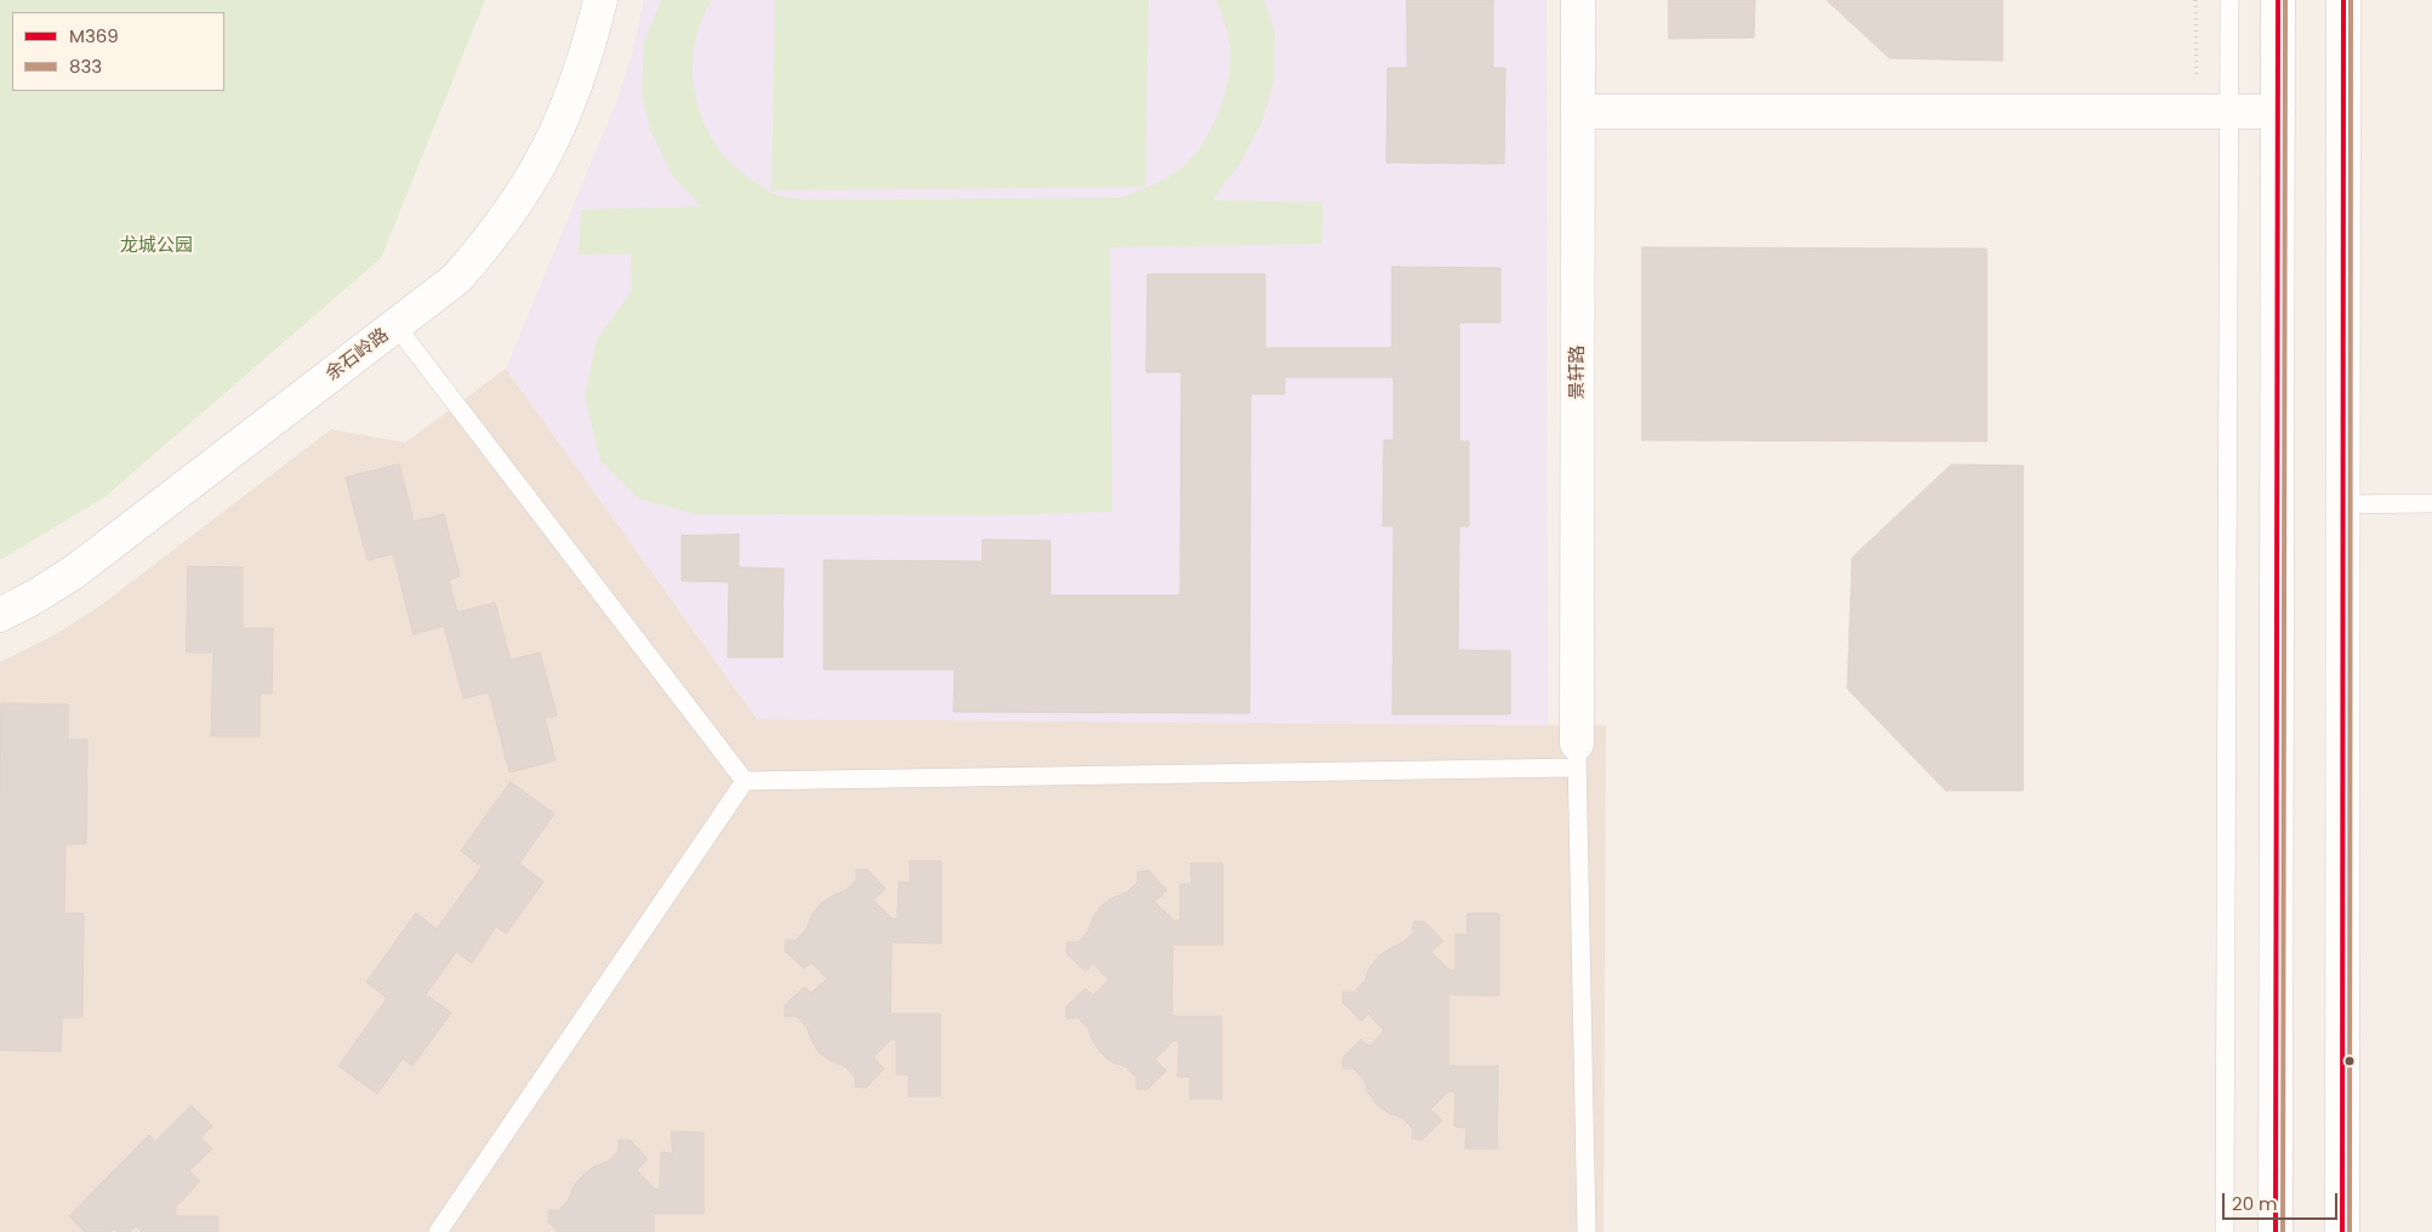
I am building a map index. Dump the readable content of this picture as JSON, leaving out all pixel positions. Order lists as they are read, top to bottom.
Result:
{
  "streets": {
    "main road": ["余石岭路", "景轩路"]
  },
  "parks": ["龙城公园"],
  "lines": ["transit line M369", "transit line 833"],
  "legend": ["M369", "833"],
  "scale_bar": "20 m"
}
